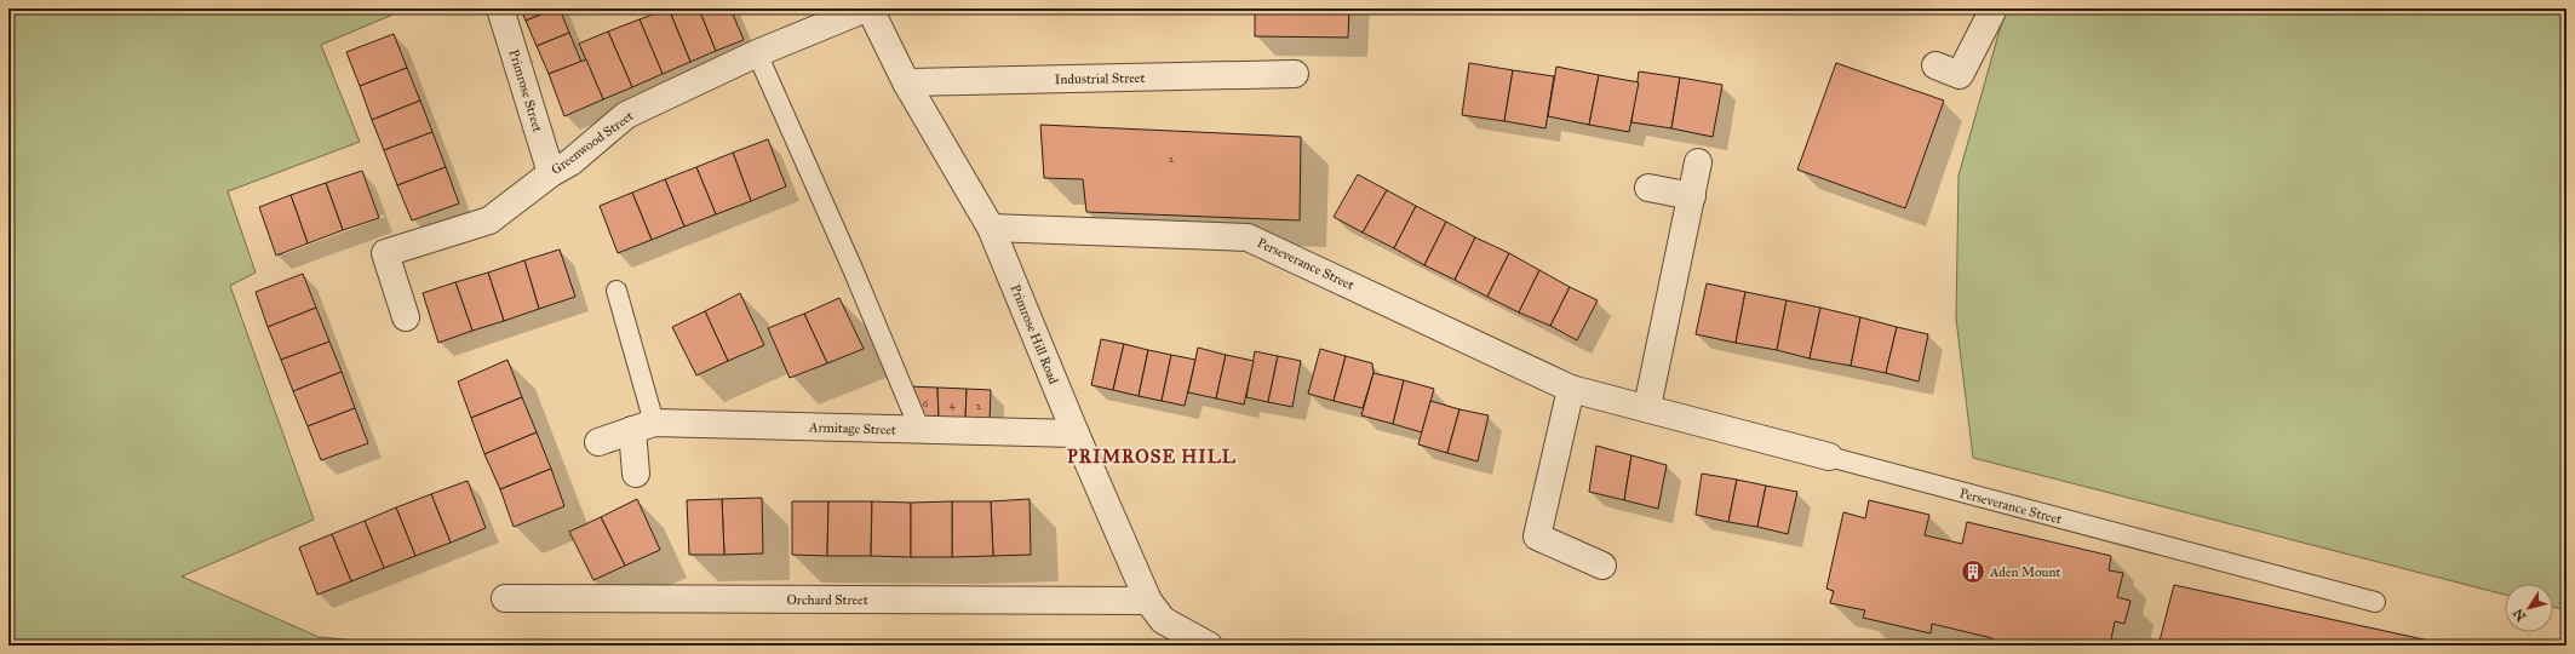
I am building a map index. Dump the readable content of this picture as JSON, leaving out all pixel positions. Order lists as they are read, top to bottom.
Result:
{
  "streets": {
    "street": [
      "Industrial Street",
      "Primrose Street",
      "Greenwood Street",
      "Perseverance Street",
      "Primrose Hill Road",
      "Armitage Street",
      "Orchard Street"
    ]
  },
  "crossings": [
    ["Industrial Street", "Primrose Hill Road"],
    ["Primrose Street", "Greenwood Street"],
    ["Greenwood Street", "Primrose Hill Road"],
    ["Perseverance Street", "Primrose Hill Road"],
    ["Primrose Hill Road", "Armitage Street"],
    ["Primrose Hill Road", "Orchard Street"]
  ],
  "districts": ["PRIMROSE HILL"],
  "places": {
    "building": ["Aden Mount"]
  },
  "house_numbers": [
    "2",
    "6",
    "4",
    "2"
  ],
  "north": "bottom left"
}
